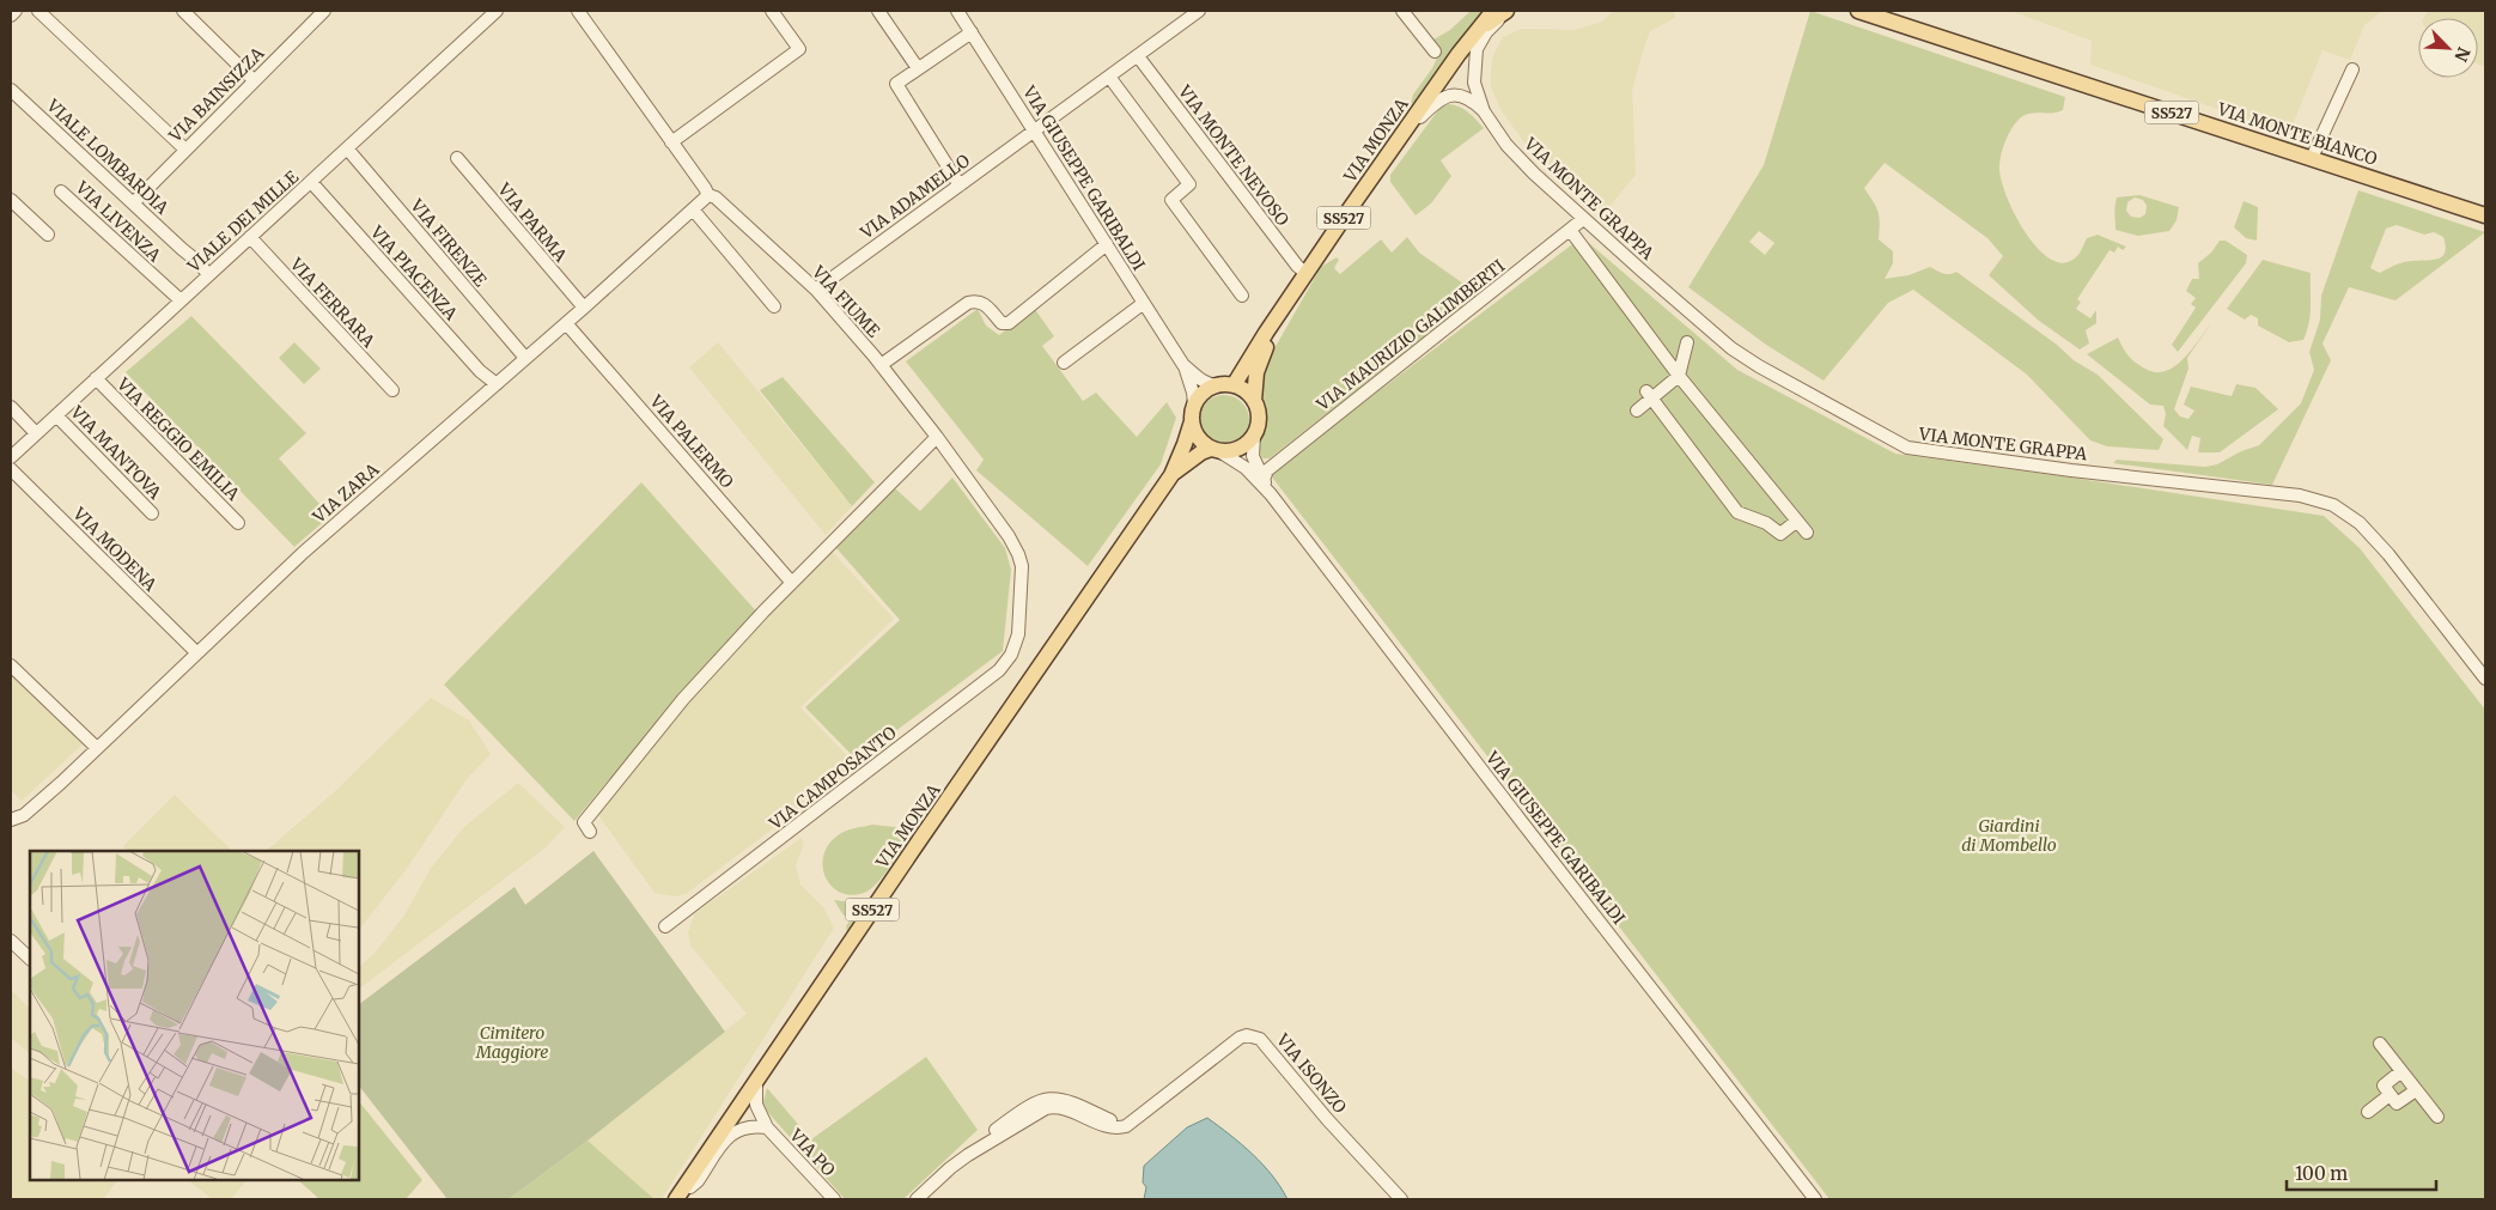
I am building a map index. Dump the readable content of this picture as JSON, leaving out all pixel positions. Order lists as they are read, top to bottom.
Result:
{
  "streets": {
    "main road": ["SS527", "VIA MONTE BIANCO", "VIA MONZA"],
    "street": [
      "VIA BAINSIZZA",
      "VIA MONTE NEVOSO",
      "VIALE LOMBARDIA",
      "VIA GIUSEPPE GARIBALDI",
      "VIA ADAMELLO",
      "VIA MONTE GRAPPA",
      "VIA LIVENZA",
      "VIALE DEI MILLE",
      "VIA PARMA",
      "VIA FIRENZE",
      "VIA PIACENZA",
      "VIA FIUME",
      "VIA FERRARA",
      "VIA MAURIZIO GALIMBERTI",
      "VIA REGGIO EMILIA",
      "VIA PALERMO",
      "VIA MANTOVA",
      "VIA ZARA",
      "VIA MODENA",
      "VIA CAMPOSANTO",
      "VIA ISONZO",
      "VIA PO"
    ]
  },
  "crossings": [
    ["VIA BAINSIZZA", "VIALE LOMBARDIA"],
    ["VIA MONZA", "VIA MONTE NEVOSO"],
    ["VIA MONZA", "VIA GIUSEPPE GARIBALDI"],
    ["VIA MONZA", "VIA MONTE GRAPPA"],
    ["VIA MONZA", "VIA PO"],
    ["VIA MONTE NEVOSO", "VIA ADAMELLO"],
    ["VIALE LOMBARDIA", "VIALE DEI MILLE"],
    ["VIA GIUSEPPE GARIBALDI", "VIA ADAMELLO"],
    ["VIA GIUSEPPE GARIBALDI", "VIA MAURIZIO GALIMBERTI"],
    ["VIA ADAMELLO", "VIA FIUME"],
    ["VIA MONTE GRAPPA", "VIA MAURIZIO GALIMBERTI"],
    ["VIA LIVENZA", "VIALE DEI MILLE"],
    ["VIALE DEI MILLE", "VIA FIRENZE"],
    ["VIALE DEI MILLE", "VIA PIACENZA"],
    ["VIALE DEI MILLE", "VIA FERRARA"],
    ["VIALE DEI MILLE", "VIA REGGIO EMILIA"],
    ["VIALE DEI MILLE", "VIA MANTOVA"],
    ["VIA PARMA", "VIA ZARA"],
    ["VIA FIRENZE", "VIA ZARA"],
    ["VIA PIACENZA", "VIA ZARA"],
    ["VIA FIUME", "VIA ZARA"],
    ["VIA FIUME", "VIA CAMPOSANTO"],
    ["VIA PALERMO", "VIA ZARA"],
    ["VIA ZARA", "VIA MODENA"]
  ],
  "parks": ["Giardini di Mombello", "Cimitero Maggiore"],
  "scale_bar": "100 m",
  "north": "bottom right"
}
